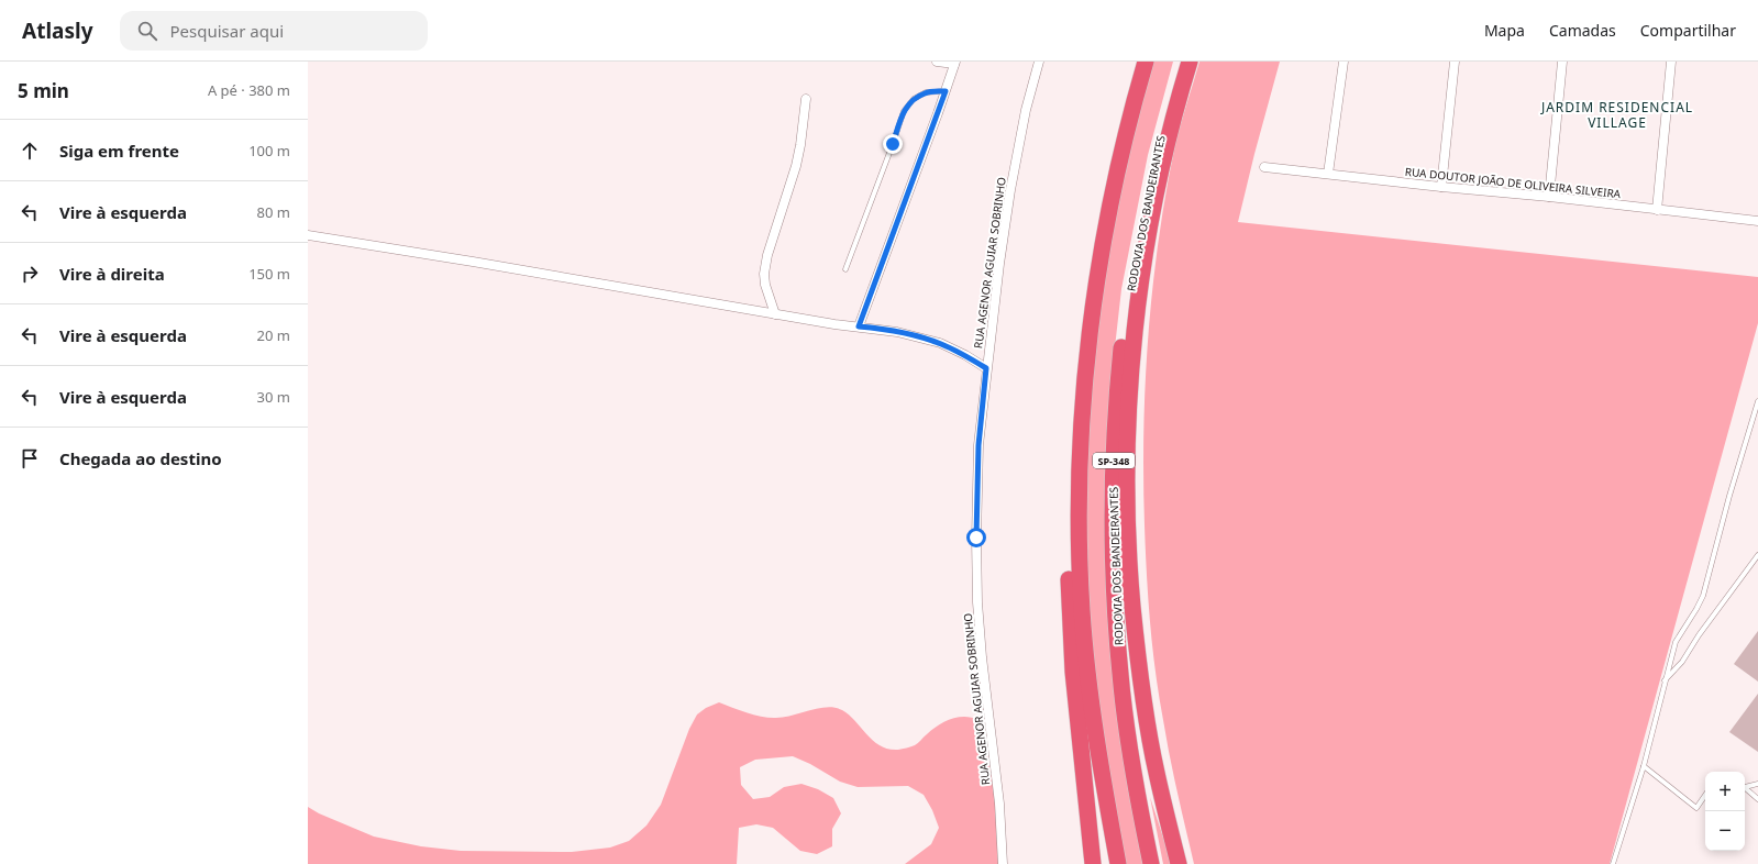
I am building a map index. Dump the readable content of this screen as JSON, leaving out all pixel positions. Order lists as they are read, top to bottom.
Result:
{
  "streets": {
    "highway": ["RODOVIA DOS BANDEIRANTES", "SP-348"],
    "street": ["RUA DOUTOR JOÃO DE OLIVEIRA SILVEIRA", "RUA AGENOR AGUIAR SOBRINHO"]
  },
  "districts": ["JARDIM RESIDENCIAL VILLAGE"],
  "page": {
    "header": "Atlasly",
    "search": "Pesquisar aqui",
    "nav": ["Mapa", "Camadas", "Compartilhar"],
    "heading": ["5 min", "A pé · 380 m"],
    "list": [
      ["Siga em frente", "100 m"],
      ["Vire à esquerda", "80 m"],
      ["Vire à direita", "150 m"],
      ["Vire à esquerda", "20 m"],
      ["Vire à esquerda", "30 m"],
      "Chegada ao destino"
    ],
    "map_buttons": ["+", "−"]
  }
}
